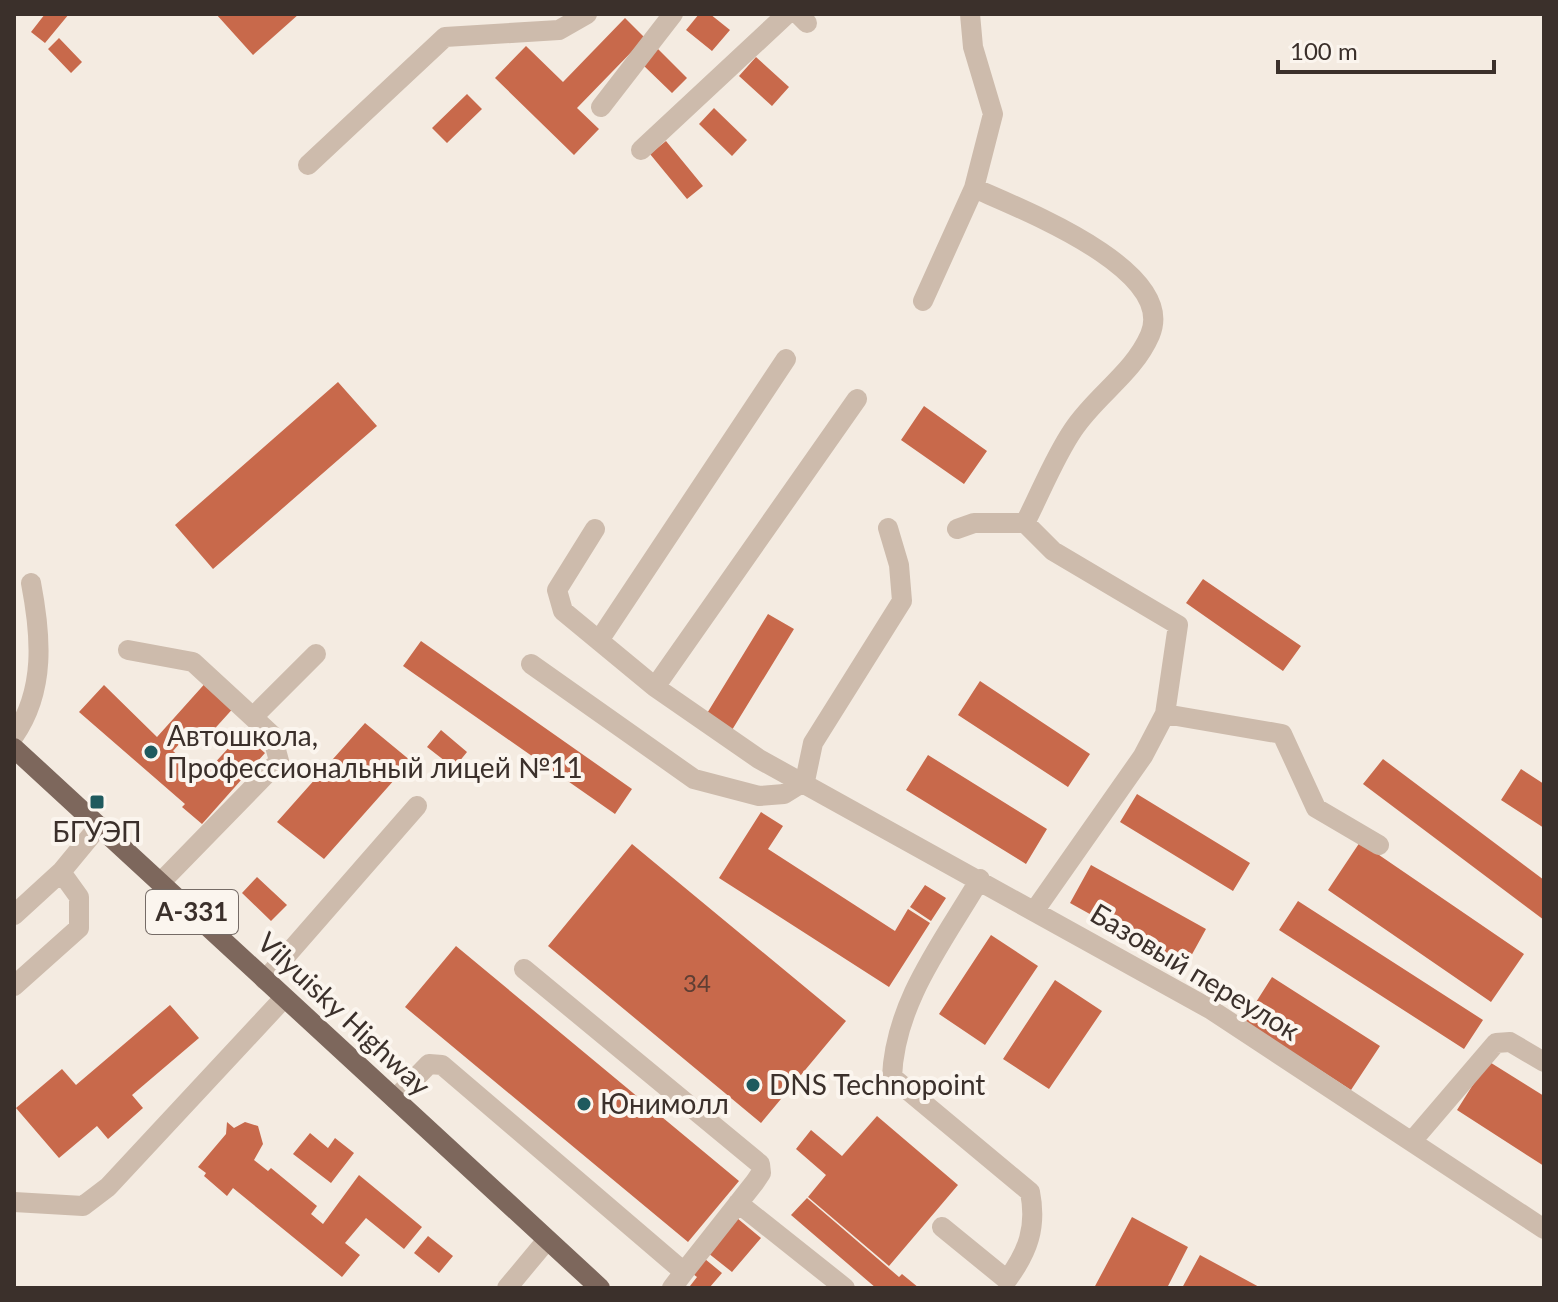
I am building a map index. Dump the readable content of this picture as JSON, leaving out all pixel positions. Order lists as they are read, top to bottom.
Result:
{
  "streets": {
    "main road": ["А-331", "Vilyuisky Highway"],
    "street": ["Базовый переулок"]
  },
  "places": {
    "other": ["Автошкола, Профессиональный лицей №11", "DNS Technopoint", "Юнимолл"],
    "transit": ["БГУЭП"]
  },
  "house_numbers": ["34"],
  "scale_bar": "100 m"
}
